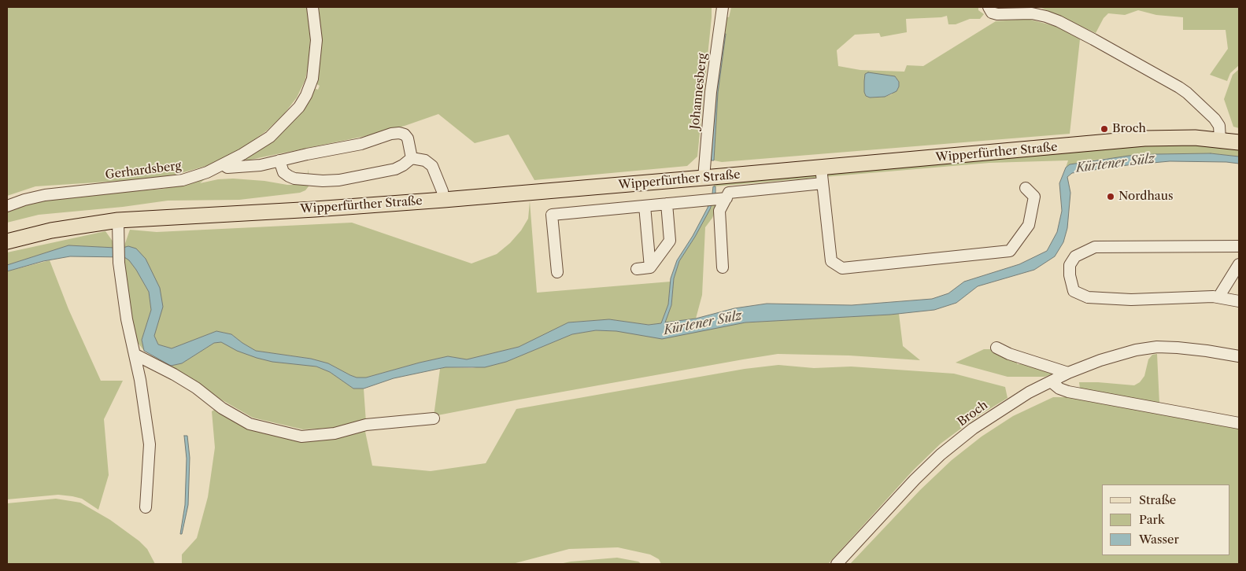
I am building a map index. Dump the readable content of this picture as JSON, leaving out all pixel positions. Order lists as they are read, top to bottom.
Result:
{
  "streets": {
    "main road": ["Wipperfürther Straße"],
    "street": ["Johannesberg", "Gerhardsberg", "Broch"]
  },
  "crossings": [
    ["Johannesberg", "Wipperfürther Straße"]
  ],
  "water": ["Kürtener Sülz"],
  "places": ["Broch", "Nordhaus"],
  "legend": ["Straße", "Park", "Wasser"]
}
